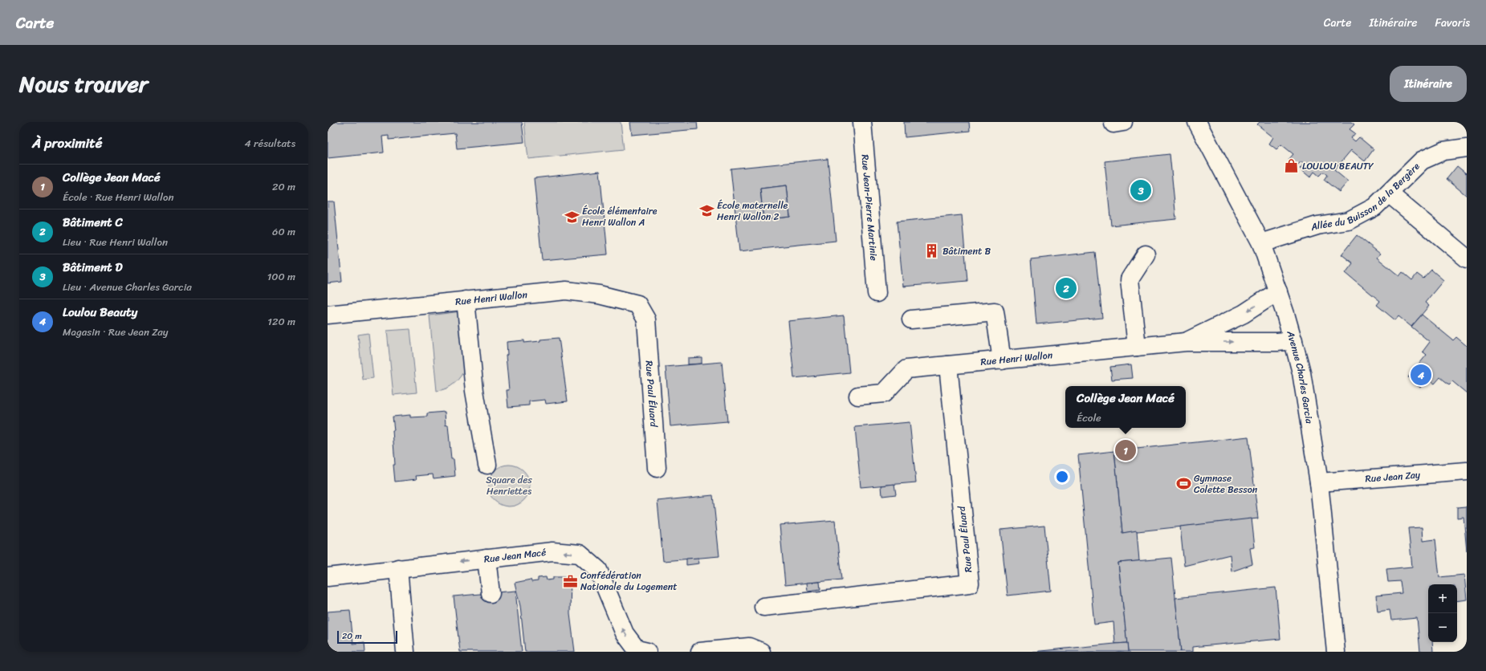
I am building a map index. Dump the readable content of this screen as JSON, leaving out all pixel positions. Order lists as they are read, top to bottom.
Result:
{
  "streets": {
    "street": [
      "Allée du Buisson de la Bergère",
      "Rue Jean-Pierre Martinie",
      "Rue Henri Wallon",
      "Avenue Charles Garcia",
      "Rue Paul Éluard",
      "Rue Jean Zay",
      "Rue Jean Macé"
    ]
  },
  "crossings": [
    ["Allée du Buisson de la Bergère", "Avenue Charles Garcia"],
    ["Rue Henri Wallon", "Avenue Charles Garcia"],
    ["Rue Henri Wallon", "Rue Paul Éluard"],
    ["Avenue Charles Garcia", "Rue Jean Zay"]
  ],
  "one_way": ["Rue Jean Macé"],
  "parks": ["Square des Henriettes"],
  "places": {
    "shop": ["LOULOU BEAUTY"],
    "school or university": ["École maternelle Henri Wallon 2", "École élémentaire Henri Wallon A"],
    "building": ["Bâtiment B"],
    "sports": ["Gymnase Colette Besson"],
    "office": ["Confédération Nationale du Logement"]
  },
  "scale_bar": "20 m",
  "page": {
    "header": "Carte",
    "nav": ["Carte", "Itinéraire", "Favoris"],
    "title": "Nous trouver",
    "buttons": "Itinéraire",
    "heading": ["À proximité", "4 résultats"],
    "list": [
      {
        "mark": "1",
        "name": "Collège Jean Macé",
        "note": "École · Rue Henri Wallon",
        "value": "20 m"
      },
      {
        "mark": "2",
        "name": "Bâtiment C",
        "note": "Lieu · Rue Henri Wallon",
        "value": "60 m"
      },
      {
        "mark": "3",
        "name": "Bâtiment D",
        "note": "Lieu · Avenue Charles Garcia",
        "value": "100 m"
      },
      {
        "mark": "4",
        "name": "Loulou Beauty",
        "note": "Magasin · Rue Jean Zay",
        "value": "120 m"
      }
    ],
    "pins": [
      "3",
      "2",
      "4",
      "1"
    ],
    "popup": ["Collège Jean Macé", "École"],
    "map_buttons": ["+", "−"],
    "scale": "20 m"
  }
}
